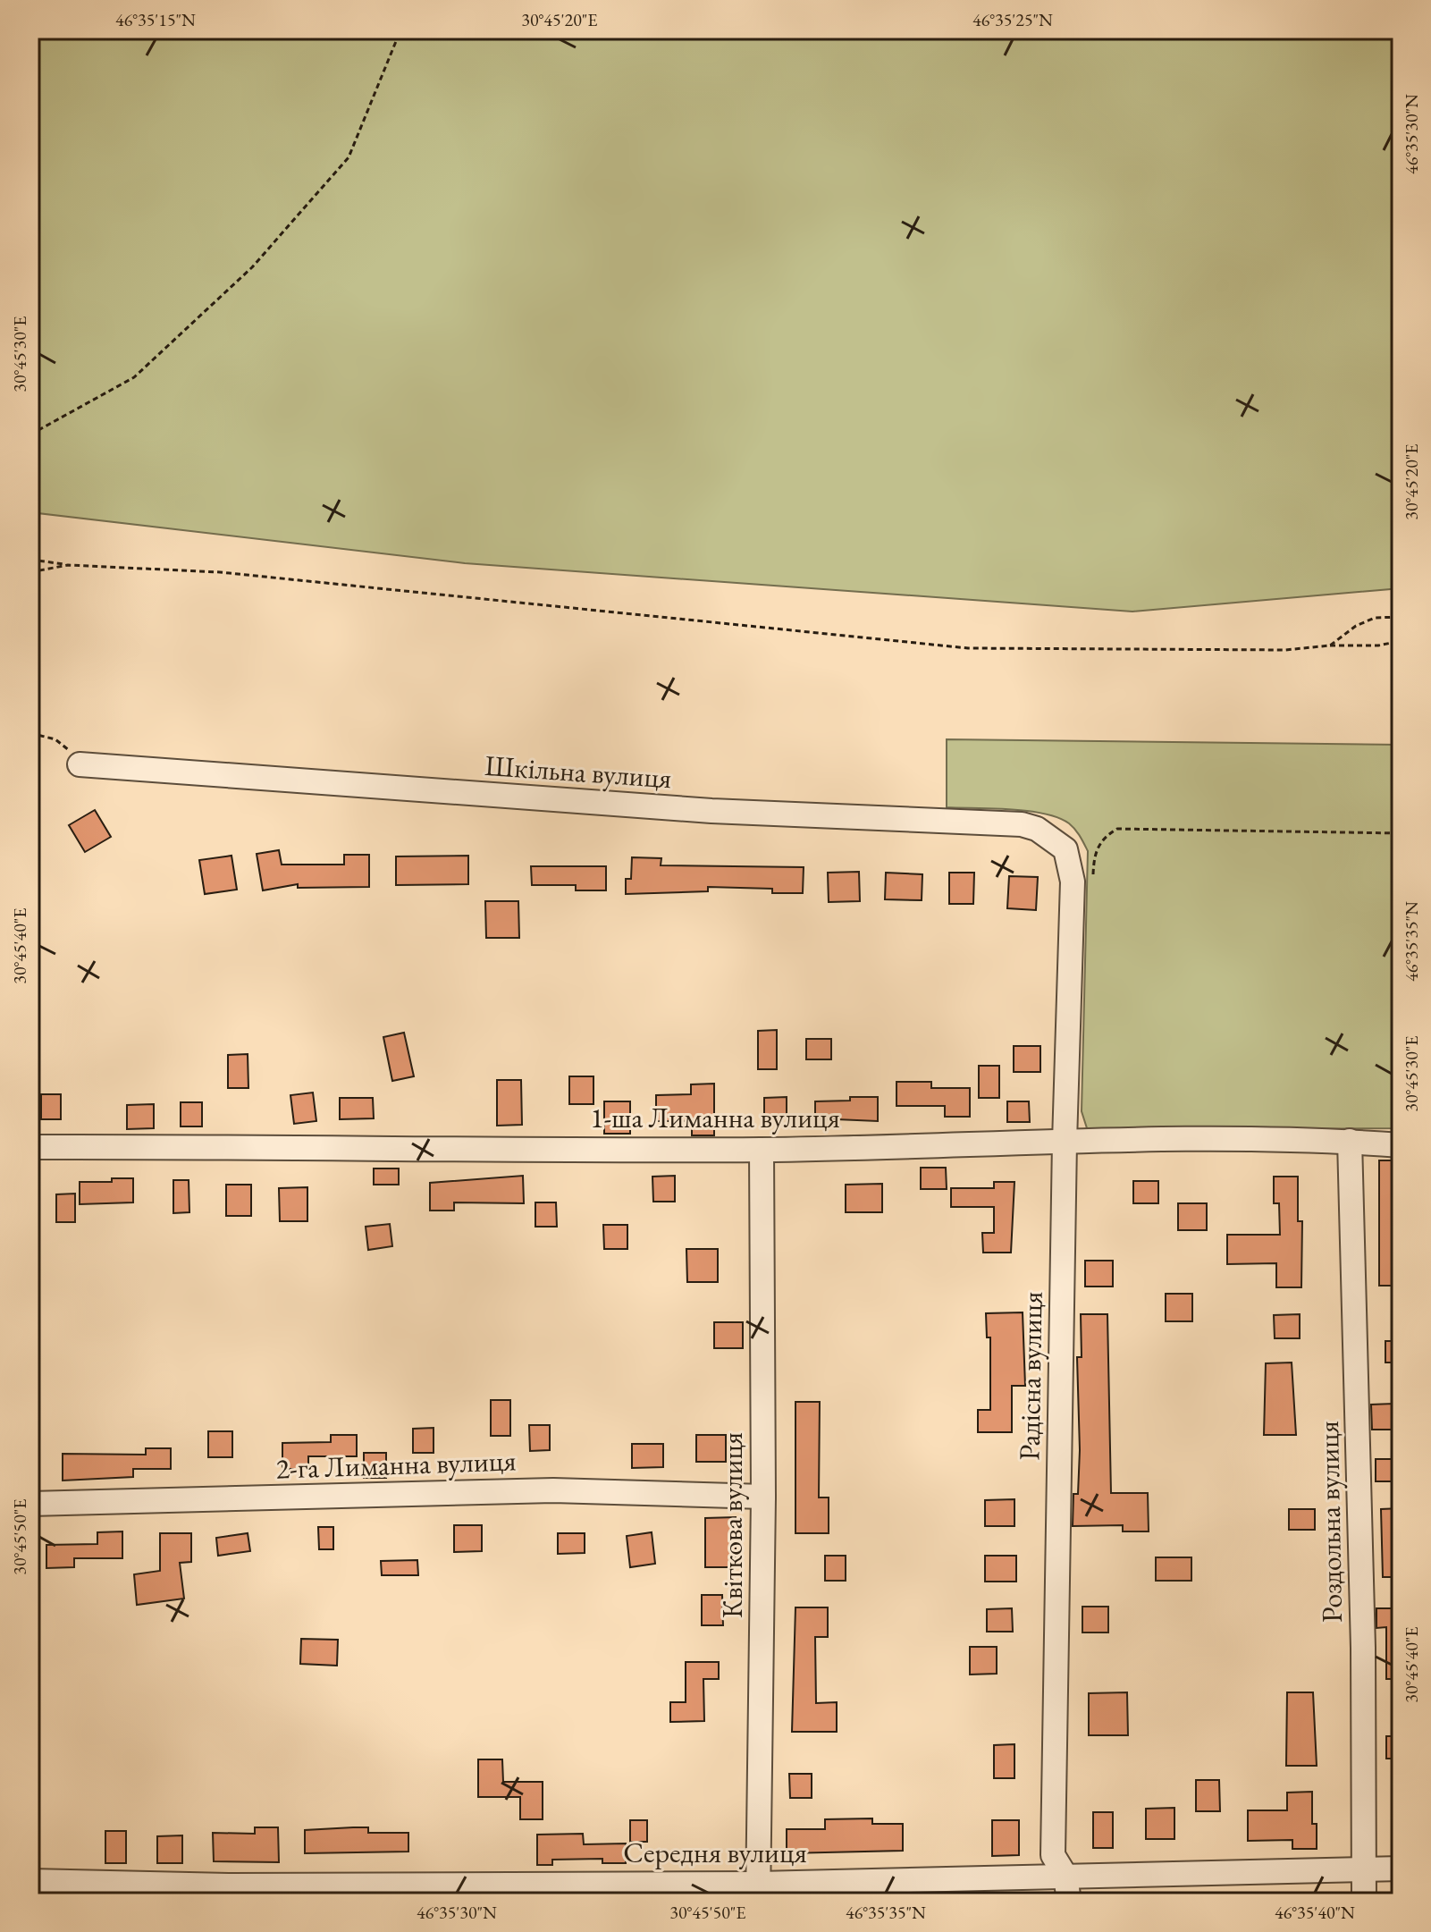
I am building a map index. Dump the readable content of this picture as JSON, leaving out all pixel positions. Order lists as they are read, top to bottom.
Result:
{
  "streets": {
    "street": [
      "Шкільна вулиця",
      "1-ша Лиманна вулиця",
      "Радісна вулиця",
      "2-га Лиманна вулиця",
      "Роздольна вулиця",
      "Квіткова вулиця",
      "Середня вулиця"
    ]
  },
  "crossings": [
    ["Шкільна вулиця", "Радісна вулиця"],
    ["1-ша Лиманна вулиця", "Радісна вулиця"],
    ["1-ша Лиманна вулиця", "Роздольна вулиця"],
    ["1-ша Лиманна вулиця", "Квіткова вулиця"],
    ["Радісна вулиця", "Середня вулиця"],
    ["2-га Лиманна вулиця", "Квіткова вулиця"],
    ["Роздольна вулиця", "Середня вулиця"],
    ["Квіткова вулиця", "Середня вулиця"]
  ],
  "coordinates": [
    "46°35'15\"N",
    "30°45'20\"E",
    "46°35'25\"N",
    "46°35'30\"N",
    "30°45'30\"E",
    "46°35'35\"N",
    "30°45'40\"E",
    "30°45'50\"E",
    "46°35'40\"N"
  ]
}
